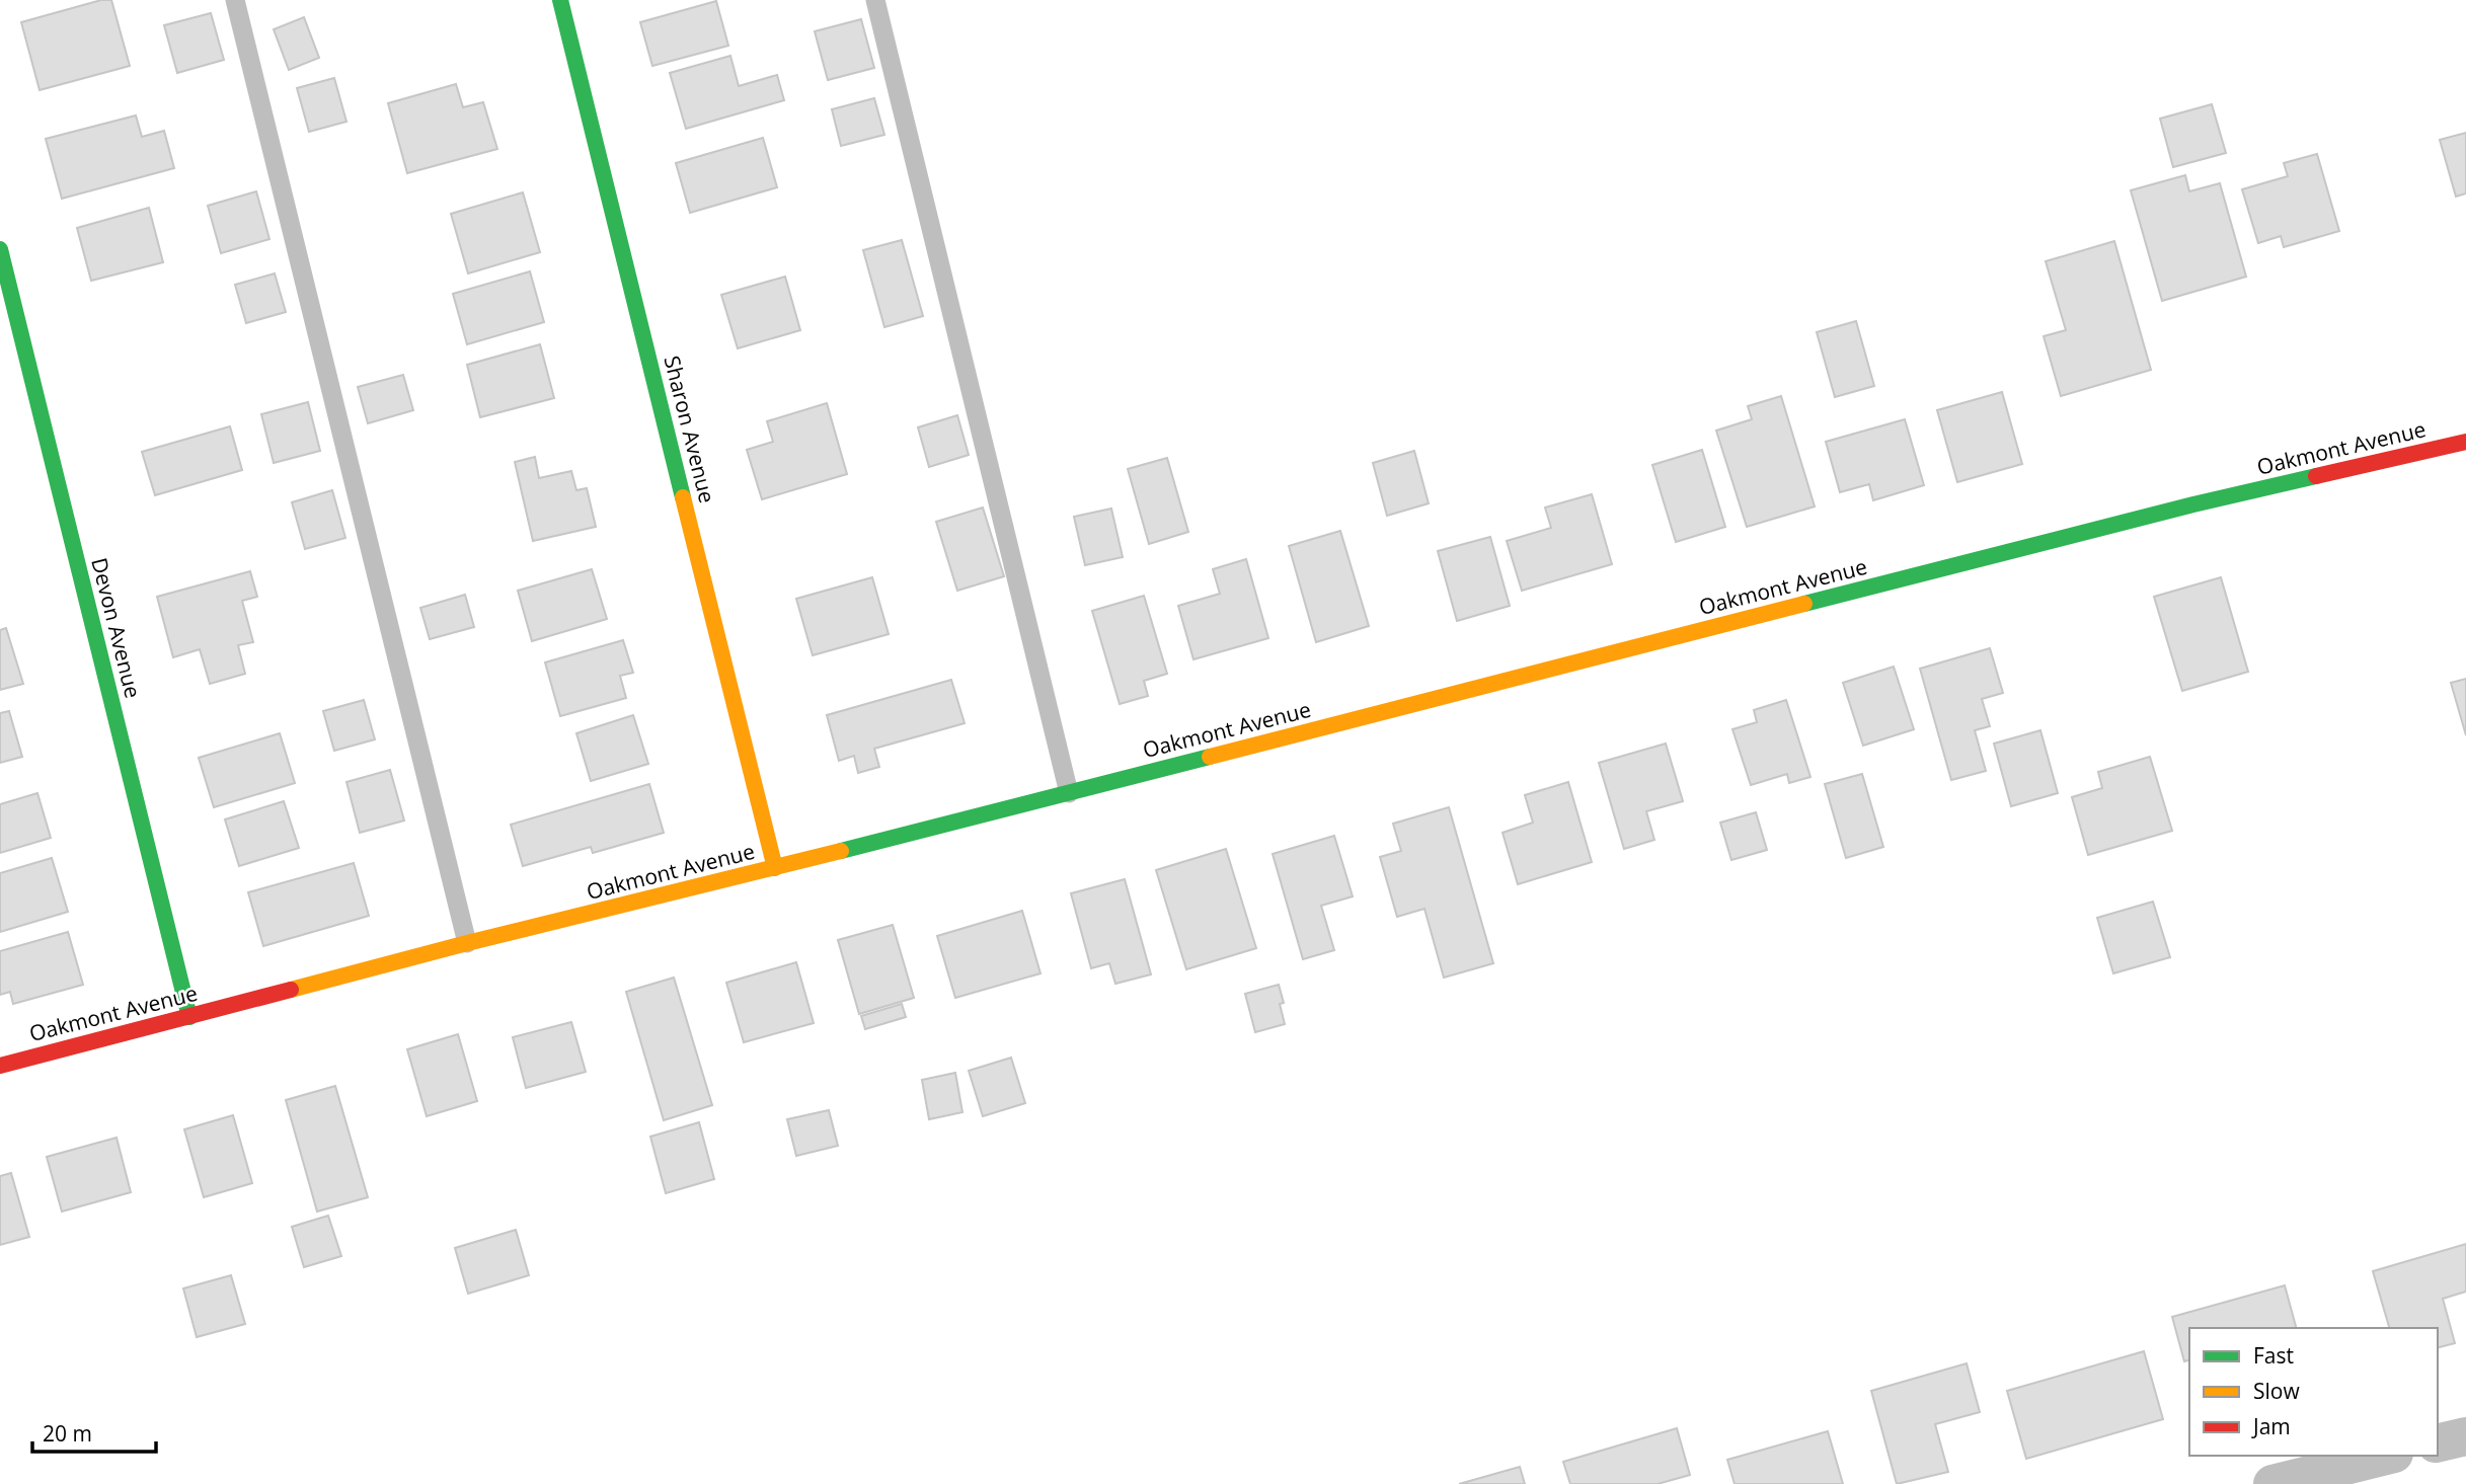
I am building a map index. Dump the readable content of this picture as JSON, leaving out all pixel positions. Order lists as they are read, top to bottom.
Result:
{
  "streets": {
    "street": ["Sharon Avenue", "Oakmont Avenue", "Devon Avenue"]
  },
  "crossings": [
    ["Sharon Avenue", "Oakmont Avenue"],
    ["Oakmont Avenue", "Devon Avenue"]
  ],
  "legend": ["Fast", "Slow", "Jam"],
  "scale_bar": "20 m"
}
